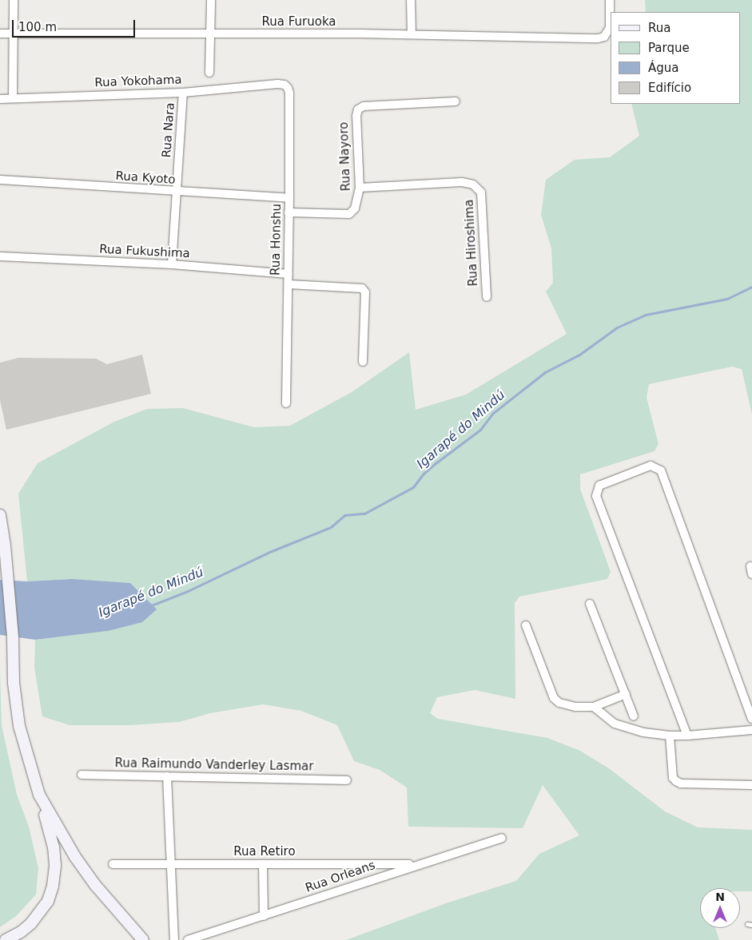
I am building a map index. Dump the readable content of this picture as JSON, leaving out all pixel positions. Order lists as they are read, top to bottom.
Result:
{
  "streets": {
    "street": [
      "Rua Furuoka",
      "Rua Yokohama",
      "Rua Nara",
      "Rua Nayoro",
      "Rua Kyoto",
      "Rua Honshu",
      "Rua Hiroshima",
      "Rua Fukushima",
      "Rua Raimundo Vanderley Lasmar",
      "Rua Retiro",
      "Rua Orleans"
    ]
  },
  "crossings": [
    ["Rua Yokohama", "Rua Nara"],
    ["Rua Yokohama", "Rua Honshu"],
    ["Rua Nara", "Rua Kyoto"],
    ["Rua Nara", "Rua Fukushima"],
    ["Rua Nayoro", "Rua Honshu"],
    ["Rua Nayoro", "Rua Hiroshima"],
    ["Rua Kyoto", "Rua Honshu"],
    ["Rua Honshu", "Rua Fukushima"],
    ["Rua Retiro", "Rua Orleans"]
  ],
  "water": ["Igarapé do Mindú"],
  "legend": [
    "Rua",
    "Parque",
    "Água",
    "Edifício"
  ],
  "scale_bar": "100 m",
  "north": "top"
}
